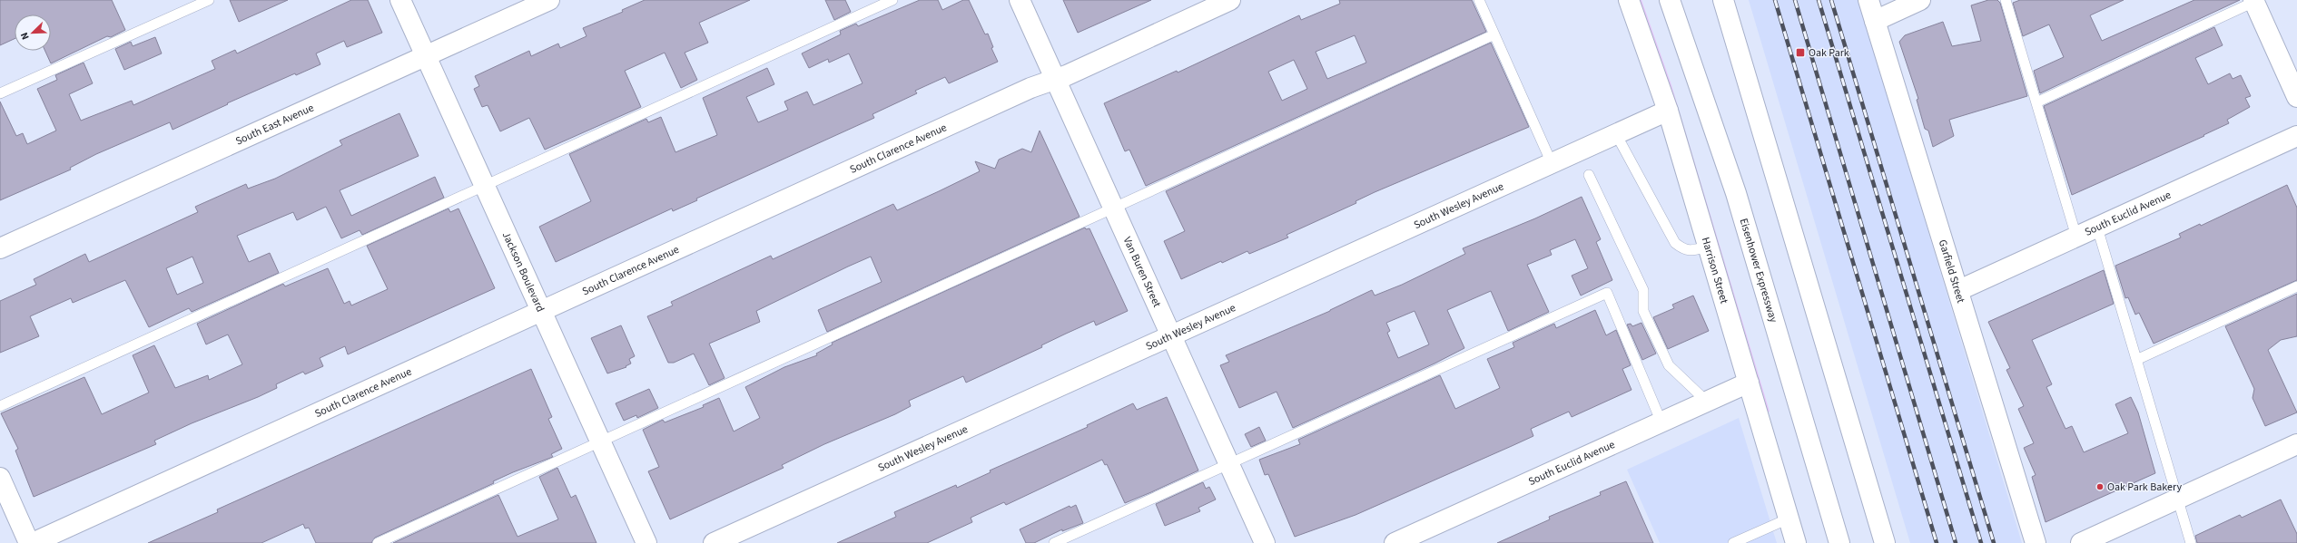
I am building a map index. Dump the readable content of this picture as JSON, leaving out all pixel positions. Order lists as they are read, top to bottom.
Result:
{
  "streets": {
    "main road": [
      "South East Avenue",
      "South Clarence Avenue",
      "South Wesley Avenue",
      "South Euclid Avenue",
      "Harrison Street",
      "Eisenhower Expressway",
      "Van Buren Street",
      "Garfield Street",
      "Jackson Boulevard"
    ]
  },
  "crossings": [
    ["South East Avenue", "Jackson Boulevard"],
    ["South Clarence Avenue", "Van Buren Street"],
    ["South Clarence Avenue", "Jackson Boulevard"],
    ["South Wesley Avenue", "Harrison Street"],
    ["South Wesley Avenue", "Van Buren Street"],
    ["South Euclid Avenue", "Harrison Street"],
    ["South Euclid Avenue", "Garfield Street"]
  ],
  "places": {
    "transit": ["Oak Park"],
    "other": ["Oak Park Bakery"]
  },
  "north": "bottom left"
}
